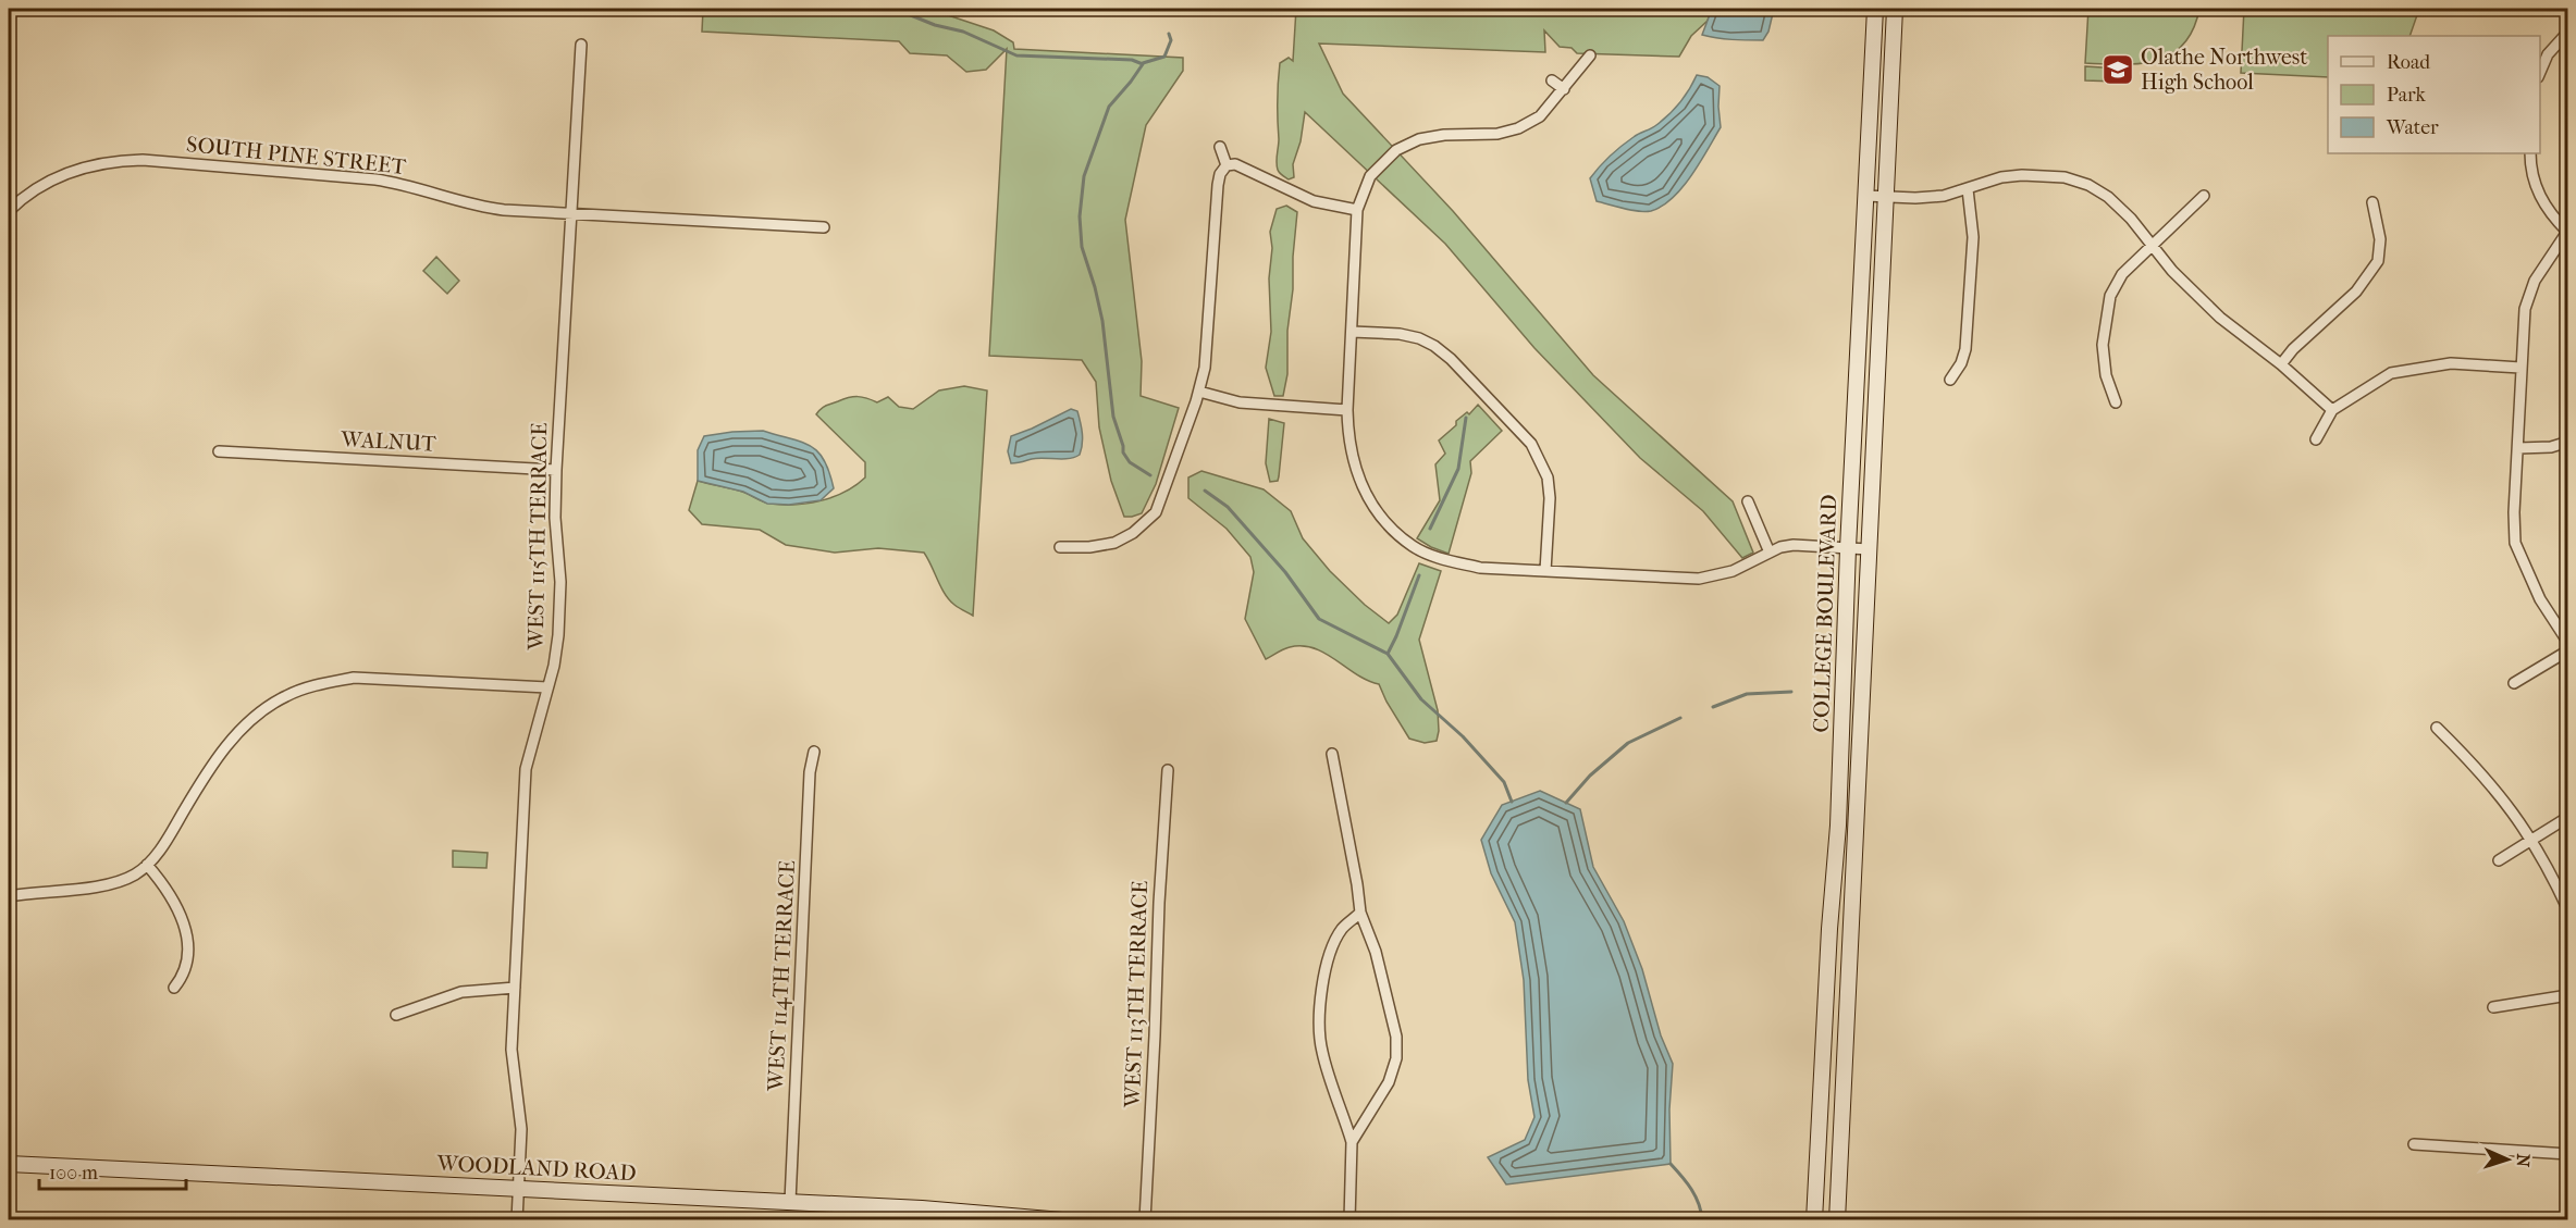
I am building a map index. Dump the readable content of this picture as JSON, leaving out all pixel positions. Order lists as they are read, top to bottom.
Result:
{
  "streets": {
    "main road": ["COLLEGE BOULEVARD", "WOODLAND ROAD"],
    "street": [
      "SOUTH PINE STREET",
      "WALNUT",
      "WEST 115TH TERRACE",
      "WEST 114TH TERRACE",
      "WEST 113TH TERRACE"
    ]
  },
  "crossings": [
    ["SOUTH PINE STREET", "WEST 115TH TERRACE"],
    ["WALNUT", "WEST 115TH TERRACE"],
    ["WEST 115TH TERRACE", "WOODLAND ROAD"],
    ["WEST 114TH TERRACE", "WOODLAND ROAD"]
  ],
  "places": {
    "school or university": ["Olathe Northwest High School"]
  },
  "legend": ["Road", "Park", "Water"],
  "scale_bar": "100 m",
  "north": "right"
}
